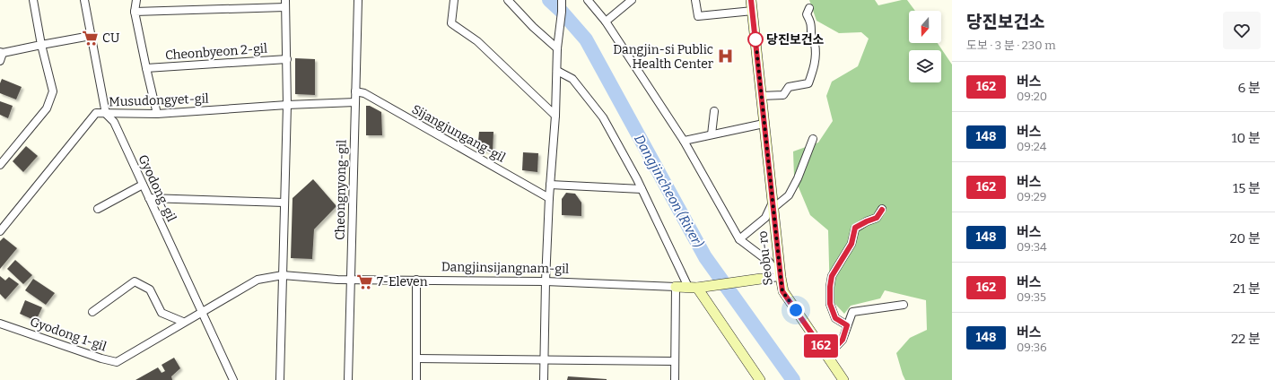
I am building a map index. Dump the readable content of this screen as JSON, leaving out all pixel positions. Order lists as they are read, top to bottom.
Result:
{
  "streets": {
    "main road": ["Seobu-ro", "Dangjinsijangnam-gil"],
    "street": [
      "Cheonbyeon 2-gil",
      "Musudongyet-gil",
      "Sijangjungang-gil",
      "Gyodong-gil",
      "Cheongnyong-gil",
      "Gyodong 1-gil"
    ]
  },
  "crossings": [
    ["Cheonbyeon 2-gil", "Musudongyet-gil"],
    ["Musudongyet-gil", "Gyodong-gil"],
    ["Musudongyet-gil", "Cheongnyong-gil"],
    ["Sijangjungang-gil", "Cheongnyong-gil"],
    ["Gyodong-gil", "Dangjinsijangnam-gil"],
    ["Gyodong-gil", "Gyodong 1-gil"],
    ["Cheongnyong-gil", "Dangjinsijangnam-gil"],
    ["Dangjinsijangnam-gil", "Gyodong 1-gil"]
  ],
  "water": ["Dangjincheon (River)"],
  "places": {
    "supermarket": ["CU", "7-Eleven"],
    "other": ["당진보건소"],
    "hospital": ["Dangjin-si Public Health Center"]
  },
  "lines": ["bus line 162"],
  "north": "bottom",
  "page": {
    "on_map": "162",
    "heading": ["당진보건소", "도보 · 3 분 · 230 m"],
    "list": [
      {
        "mark": "162",
        "name": "버스",
        "note": "09:20",
        "value": "6 분"
      },
      {
        "mark": "148",
        "name": "버스",
        "note": "09:24",
        "value": "10 분"
      },
      {
        "mark": "162",
        "name": "버스",
        "note": "09:29",
        "value": "15 분"
      },
      {
        "mark": "148",
        "name": "버스",
        "note": "09:34",
        "value": "20 분"
      },
      {
        "mark": "162",
        "name": "버스",
        "note": "09:35",
        "value": "21 분"
      },
      {
        "mark": "148",
        "name": "버스",
        "note": "09:36",
        "value": "22 분"
      }
    ]
  }
}
